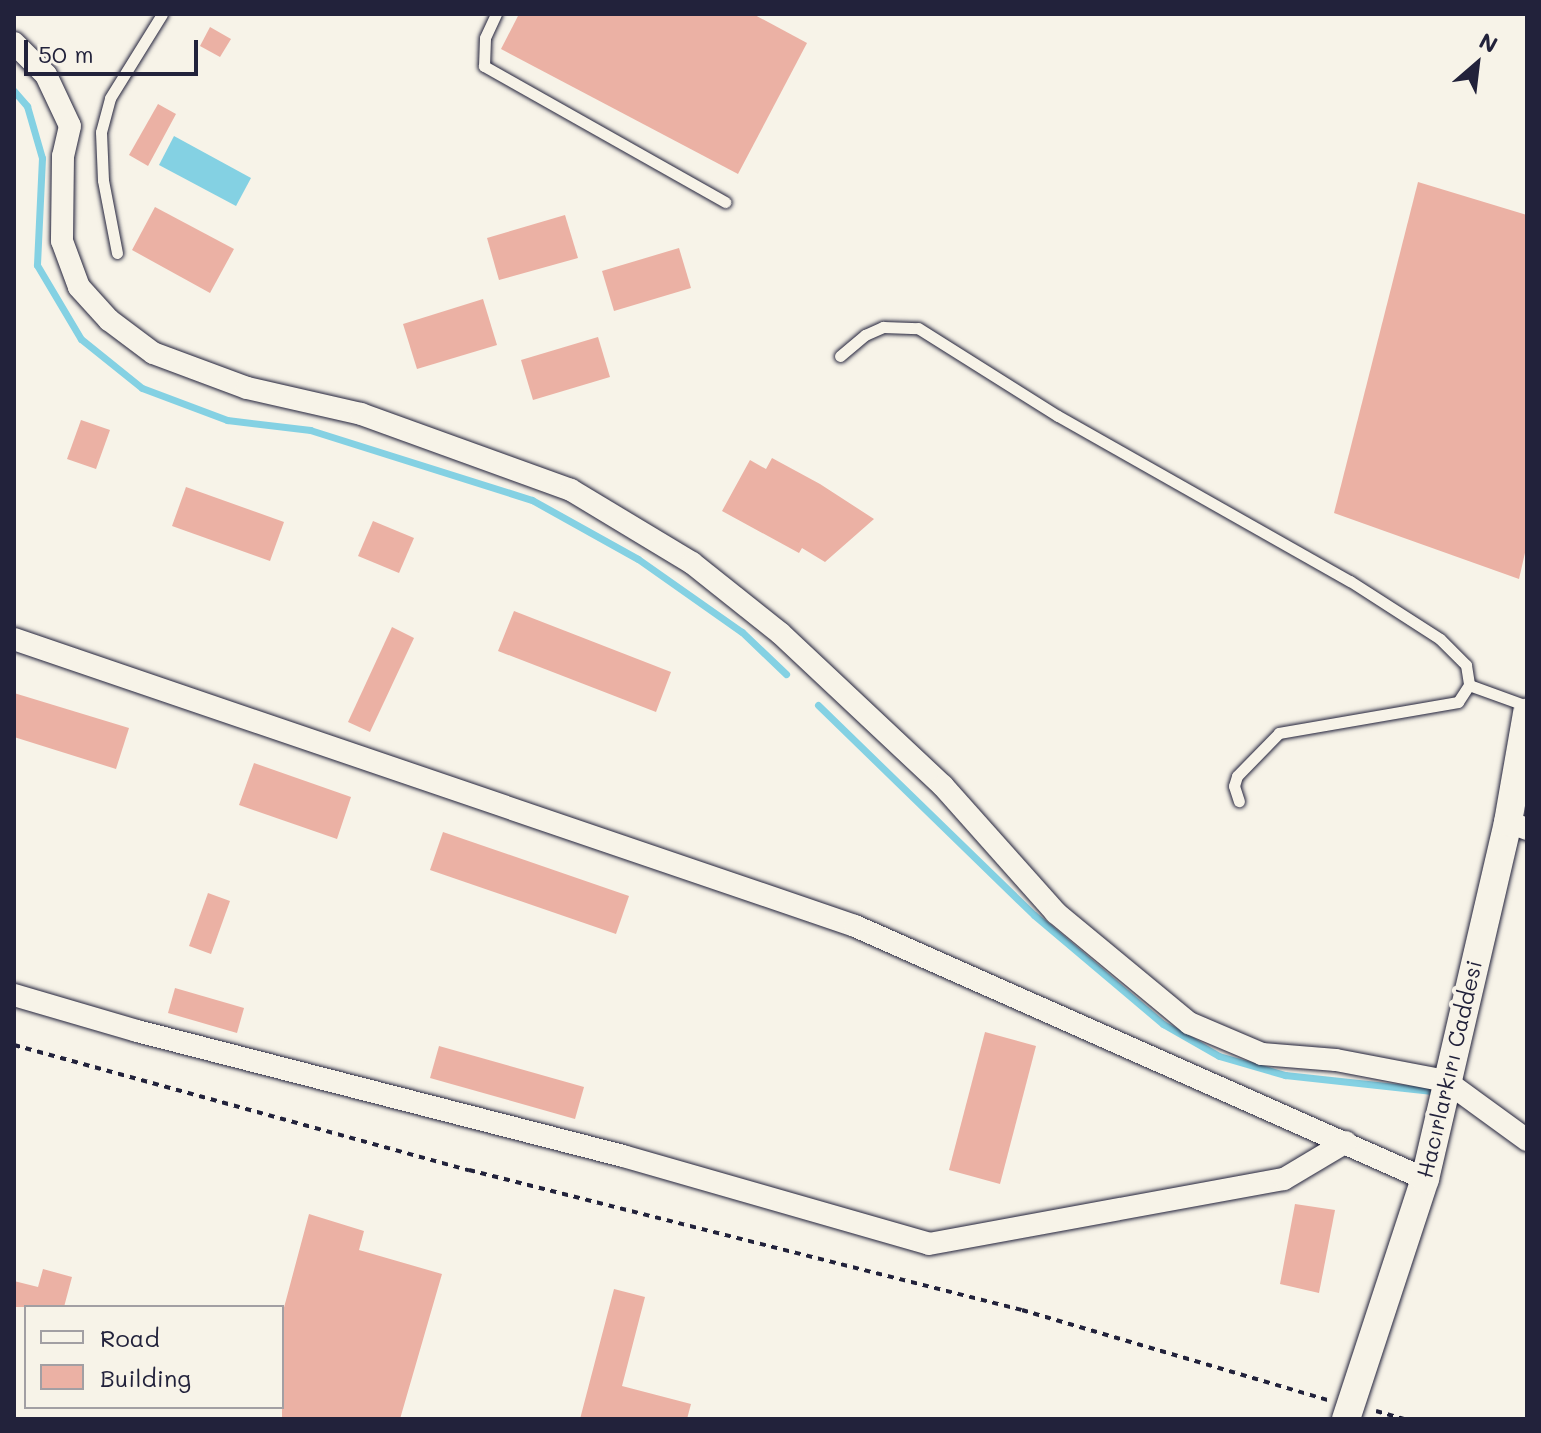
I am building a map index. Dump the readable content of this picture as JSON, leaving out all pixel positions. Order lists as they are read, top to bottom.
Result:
{
  "streets": {
    "street": ["Hacırlarkırı Caddesi"]
  },
  "legend": ["Road", "Building"],
  "scale_bar": "50 m",
  "north": "top right"
}
